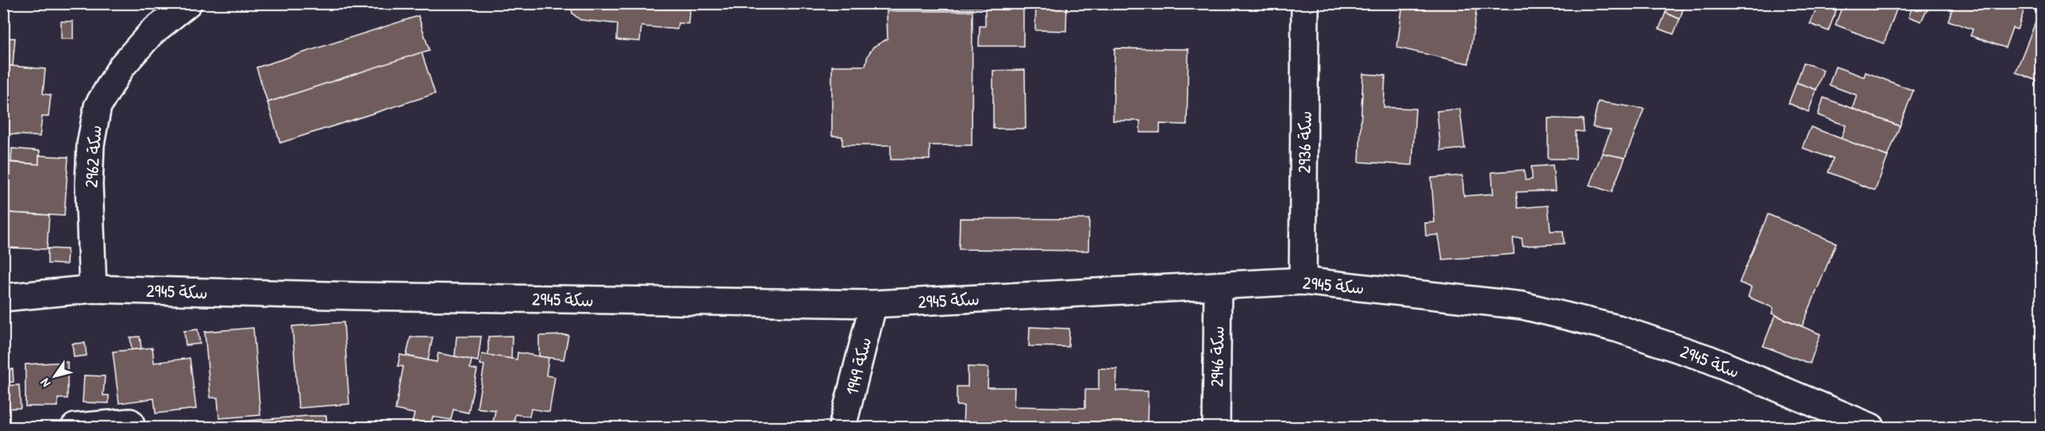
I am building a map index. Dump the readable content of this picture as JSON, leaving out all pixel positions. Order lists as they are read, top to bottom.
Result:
{
  "streets": {
    "street": [
      "سكة 2936",
      "سكة 2962",
      "سكة 2945",
      "سكة 2946",
      "سكة 1949"
    ]
  },
  "crossings": [
    ["سكة 2936", "سكة 2945"],
    ["سكة 2962", "سكة 2945"],
    ["سكة 2945", "سكة 2946"],
    ["سكة 2945", "سكة 1949"]
  ],
  "north": "bottom left"
}
